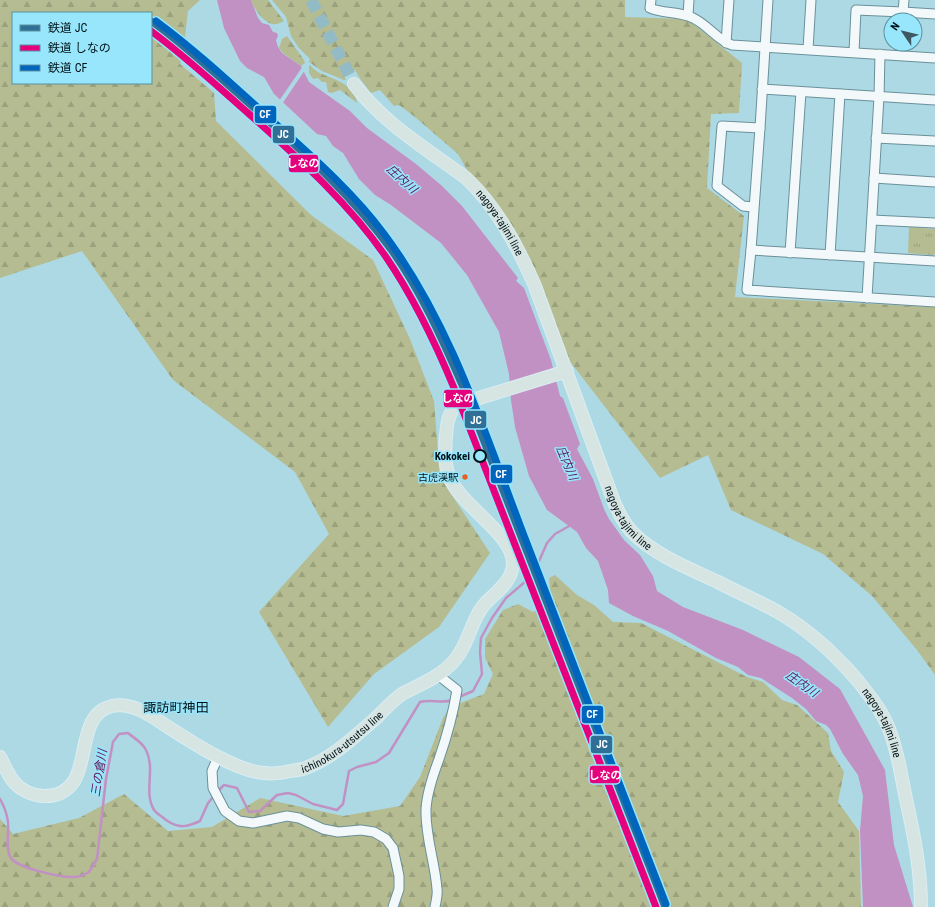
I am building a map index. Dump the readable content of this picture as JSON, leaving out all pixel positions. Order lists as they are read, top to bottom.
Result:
{
  "streets": {
    "main road": ["nagoya-tajimi line", "ichinokura-utsutsu line"]
  },
  "districts": ["諏訪町神田"],
  "water": ["庄内川", "三の倉川"],
  "places": ["Kokokei", "古虎渓駅"],
  "lines": ["rail line CF", "rail line JC", "rail line しなの"],
  "legend": ["鉄道 JC", "鉄道 しなの", "鉄道 CF"],
  "north": "top left"
}
